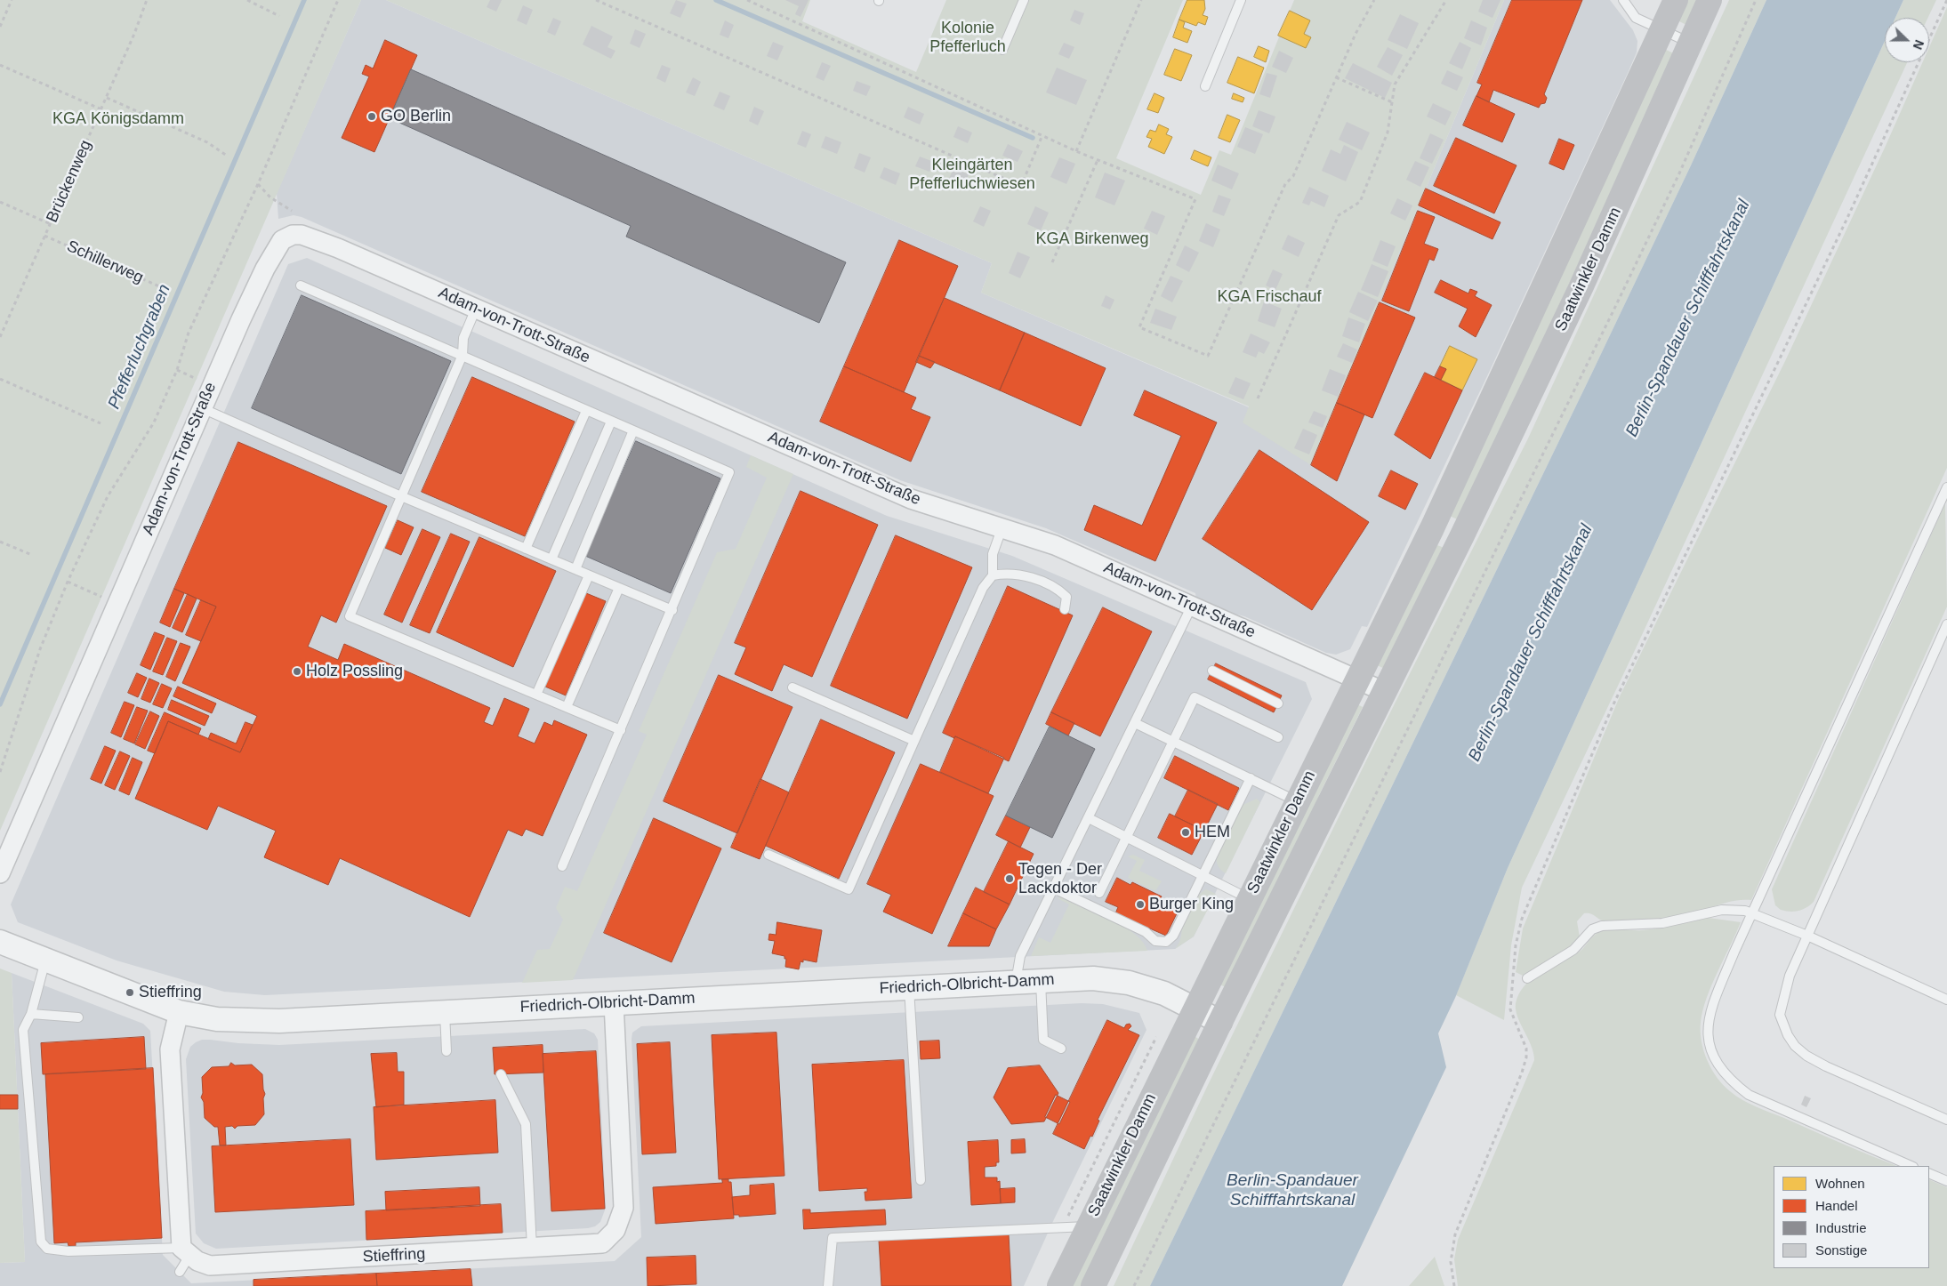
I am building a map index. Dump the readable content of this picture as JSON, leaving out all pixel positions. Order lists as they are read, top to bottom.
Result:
{
  "streets": {
    "main road": ["Saatwinkler Damm"],
    "street": ["Adam-von-Trott-Straße", "Friedrich-Olbricht-Damm", "Stieffring"],
    "path": ["Brückenweg", "Schillerweg"]
  },
  "crossings": [
    ["Brückenweg", "Schillerweg"],
    ["Saatwinkler Damm", "Adam-von-Trott-Straße"],
    ["Saatwinkler Damm", "Friedrich-Olbricht-Damm"],
    ["Friedrich-Olbricht-Damm", "Stieffring"]
  ],
  "water": ["Berlin-Spandauer Schifffahrtskanal", "Pfefferluchgraben"],
  "parks": [
    "Kolonie Pfefferluch",
    "KGA Königsdamm",
    "Kleingärten Pfefferluchwiesen",
    "KGA Birkenweg",
    "KGA Frischauf"
  ],
  "places": [
    "GO Berlin",
    "Holz Possling",
    "HEM",
    "Tegen - Der Lackdoktor",
    "Burger King",
    "Stieffring"
  ],
  "legend": [
    "Wohnen",
    "Handel",
    "Industrie",
    "Sonstige"
  ],
  "north": "right"
}
